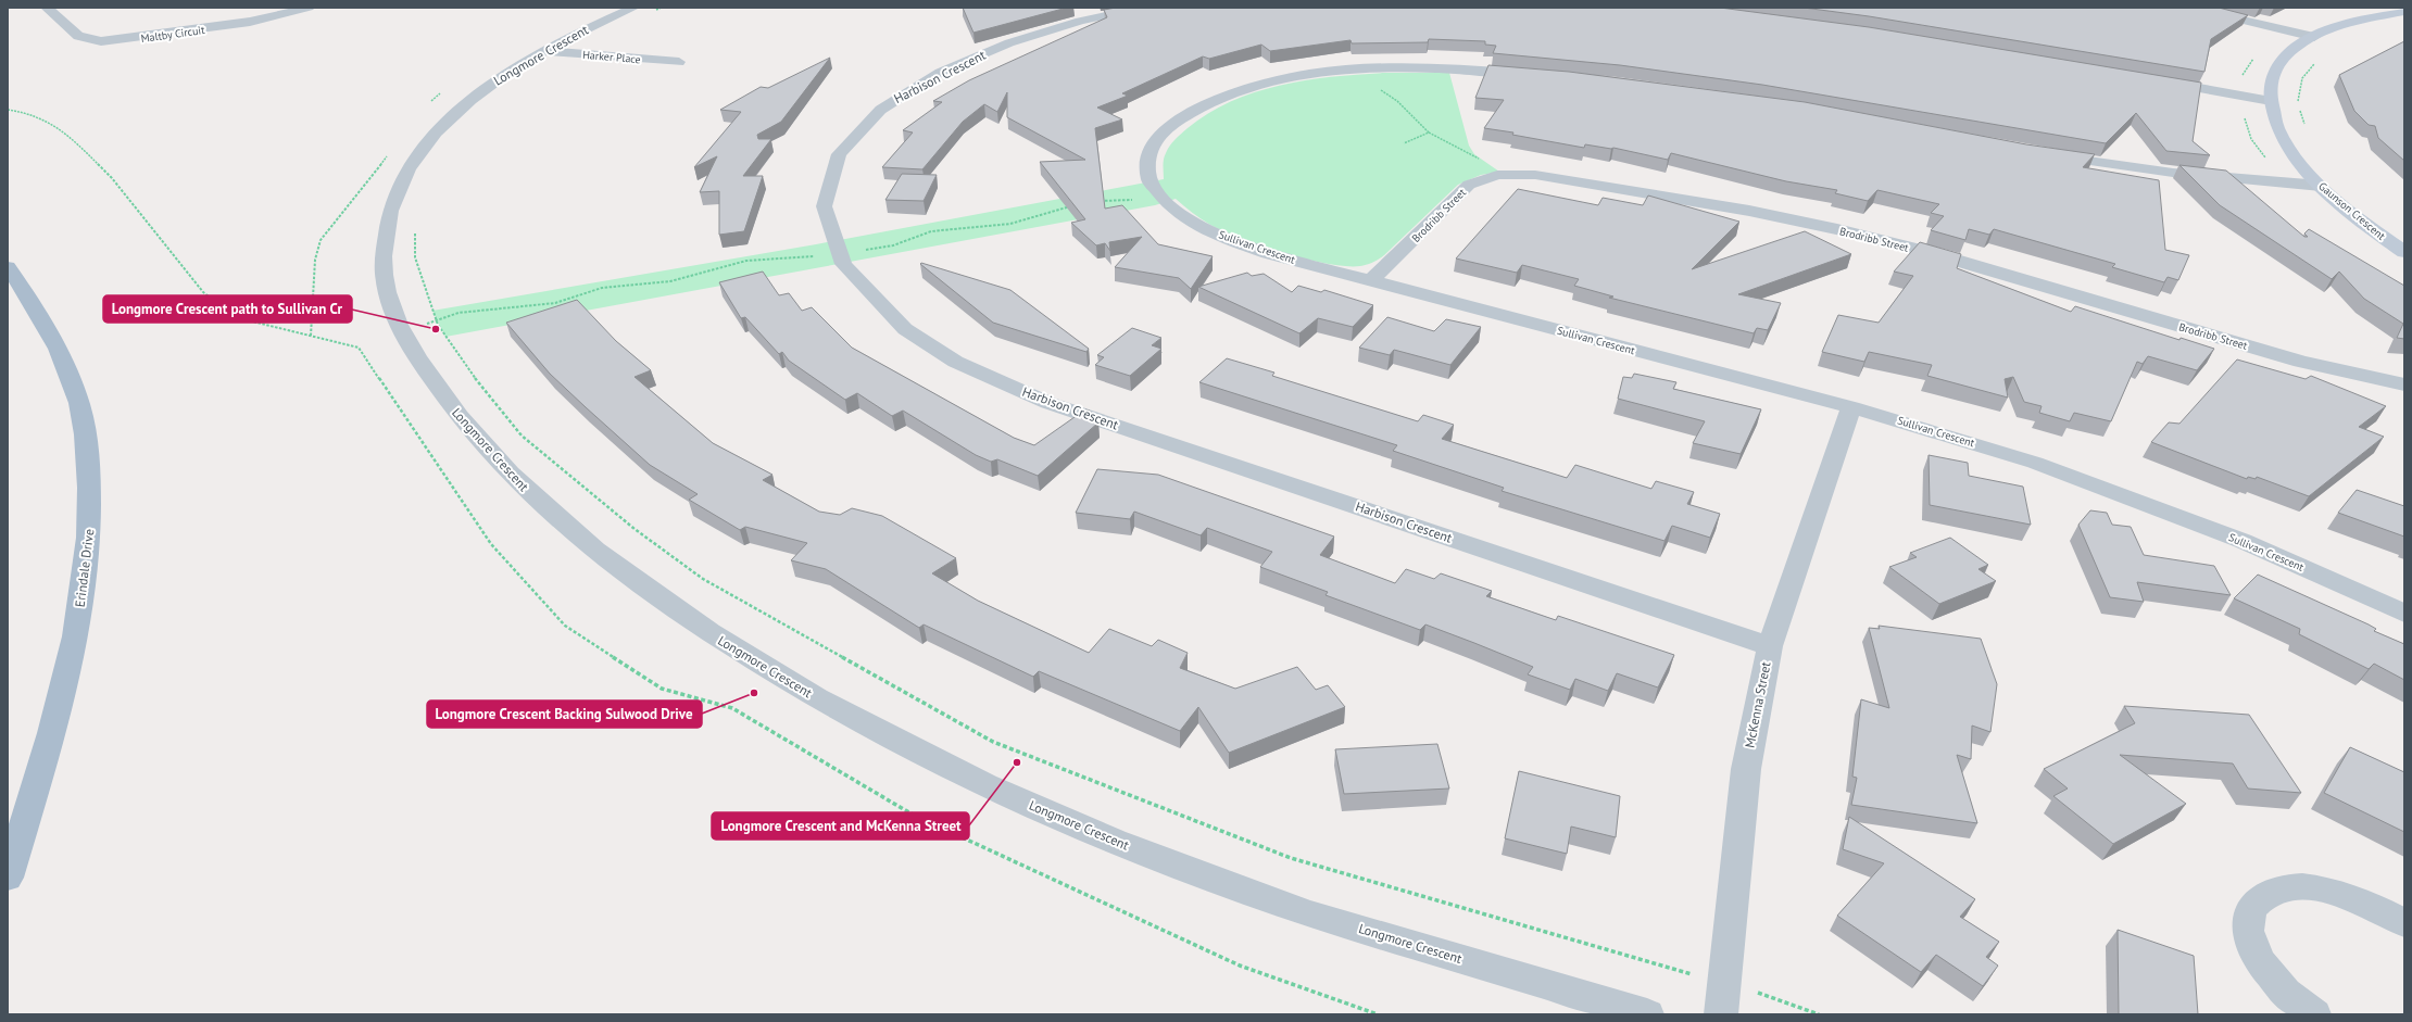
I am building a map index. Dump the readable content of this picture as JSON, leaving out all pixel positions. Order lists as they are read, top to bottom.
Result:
{
  "streets": {
    "main road": ["Erindale Drive"],
    "street": [
      "Maltby Circuit",
      "Longmore Crescent",
      "Harker Place",
      "Harbison Crescent",
      "Gaunson Crescent",
      "Brodribb Street",
      "Sullivan Crescent",
      "McKenna Street"
    ]
  },
  "crossings": [
    ["Longmore Crescent", "Harker Place"],
    ["Harbison Crescent", "McKenna Street"],
    ["Brodribb Street", "Sullivan Crescent"],
    ["Sullivan Crescent", "McKenna Street"]
  ],
  "places": ["Longmore Crescent path to Sullivan Cr", "Longmore Crescent Backing Sulwood Drive", "Longmore Crescent and McKenna Street"]
}
